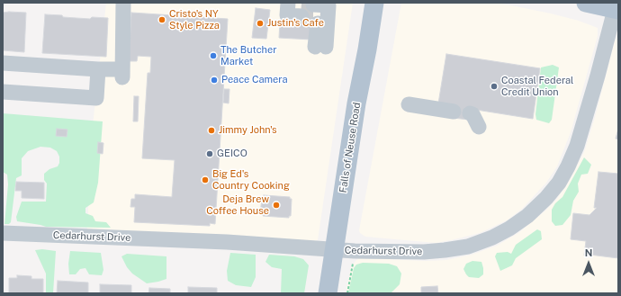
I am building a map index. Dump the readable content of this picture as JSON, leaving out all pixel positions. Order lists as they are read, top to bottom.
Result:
{
  "streets": {
    "main road": ["Falls of Neuse Road"],
    "street": ["Cedarhurst Drive"]
  },
  "crossings": [
    ["Falls of Neuse Road", "Cedarhurst Drive"]
  ],
  "places": [
    "Cristo's NY Style Pizza",
    "Justin's Cafe",
    "The Butcher Market",
    "Peace Camera",
    "Coastal Federal Credit Union",
    "Jimmy John's",
    "GEICO",
    "Big Ed's Country Cooking",
    "Deja Brew Coffee House"
  ],
  "north": "top"
}
